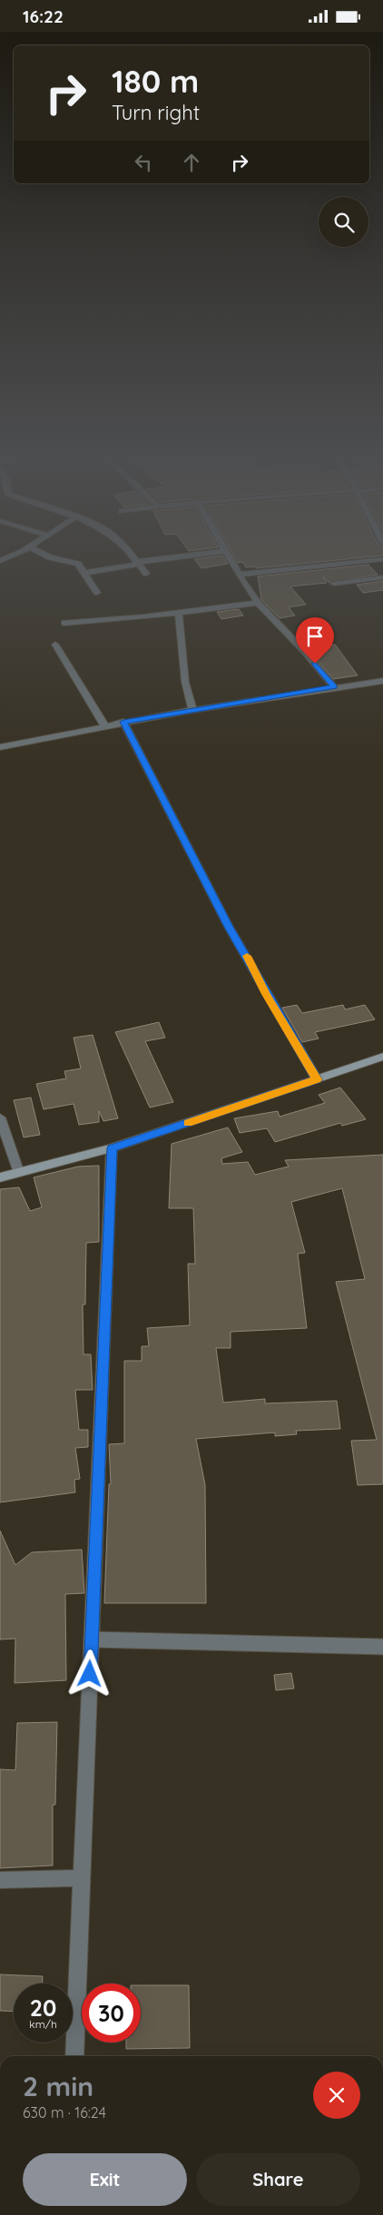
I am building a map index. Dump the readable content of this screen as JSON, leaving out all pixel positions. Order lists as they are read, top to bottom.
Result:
{
  "page": {
    "status": "16:22",
    "turn": ["180 m", "Turn right"],
    "speed": "20 km/h",
    "limit": "30",
    "heading": ["2 min", "630 m · 16:24"],
    "buttons": ["Exit", "Share"]
  }
}
